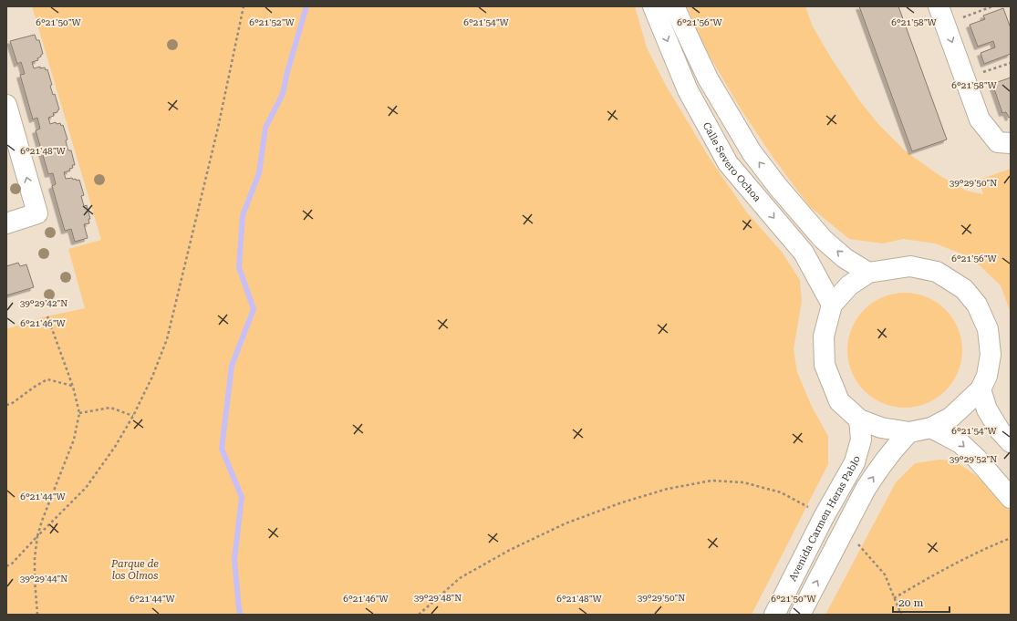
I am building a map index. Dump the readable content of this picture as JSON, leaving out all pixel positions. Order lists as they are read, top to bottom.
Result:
{
  "streets": {
    "main road": ["Calle Severo Ochoa", "Avenida Carmen Heras Pablo"]
  },
  "parks": ["Parque de los Olmos"],
  "scale_bar": "20 m",
  "coordinates": [
    "6°21'52\"W",
    "6°21'50\"W",
    "6°21'54\"W",
    "6°21'56\"W",
    "6°21'58\"W",
    "6°21'48\"W",
    "39°29'50\"N",
    "39°29'42\"N",
    "6°21'46\"W",
    "39°29'52\"N",
    "6°21'44\"W",
    "39°29'44\"N",
    "39°29'48\"N"
  ]
}
